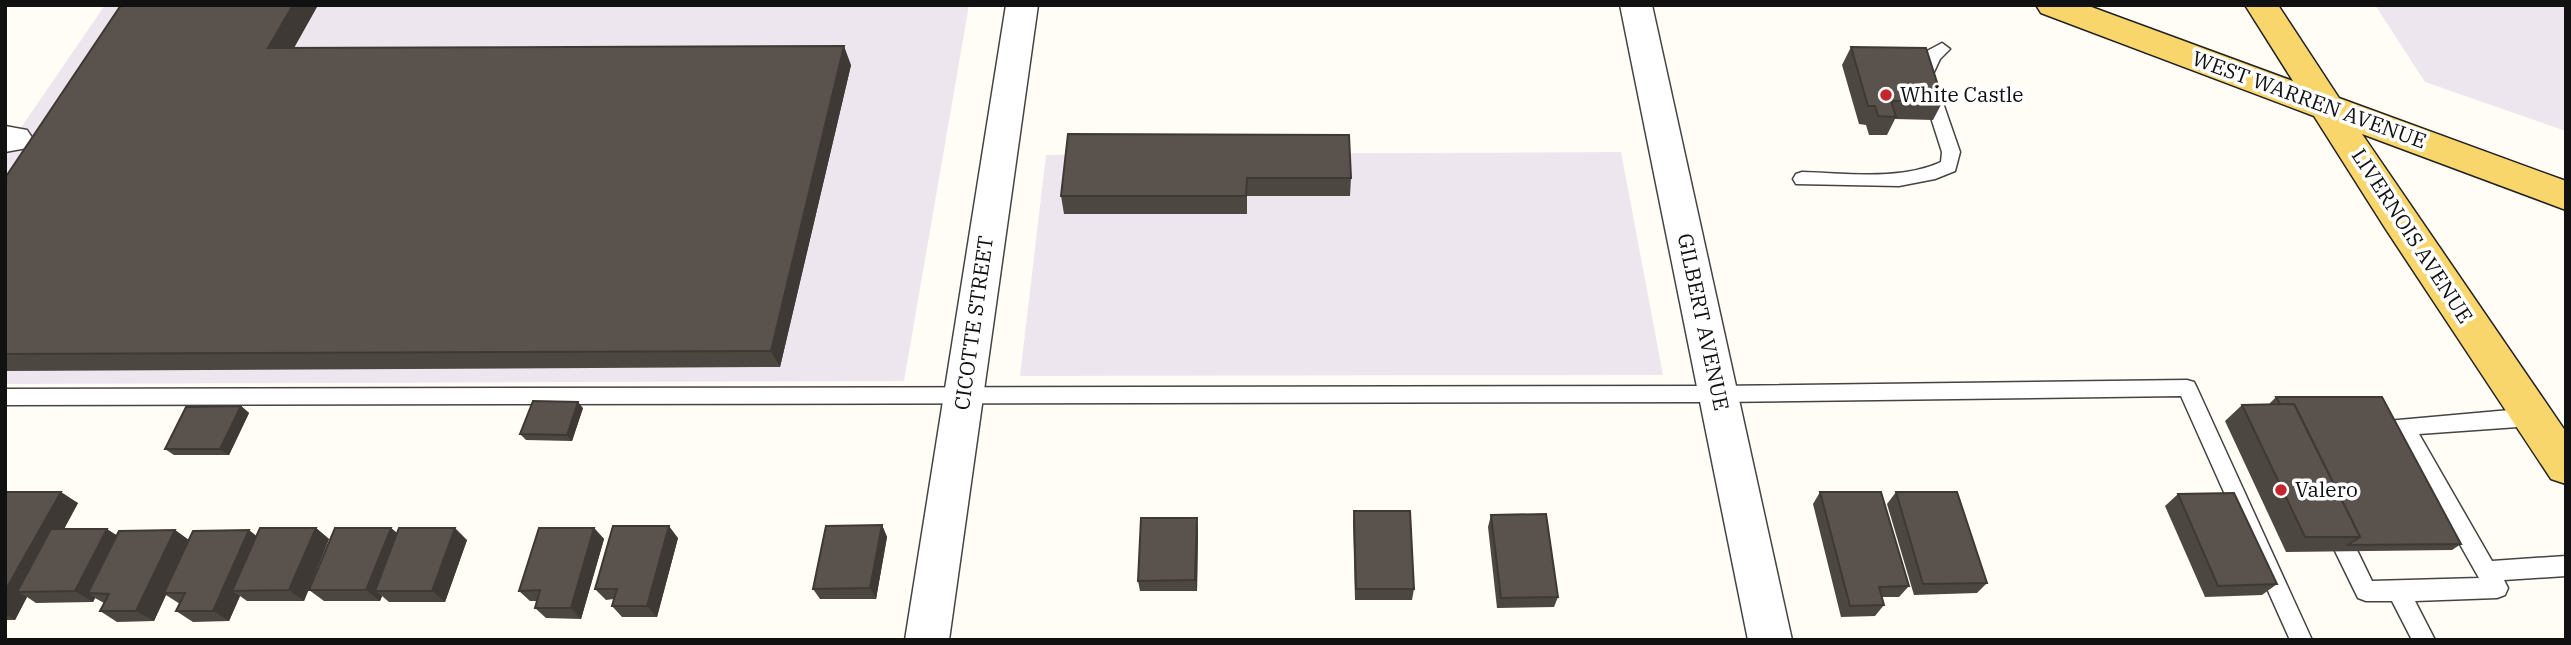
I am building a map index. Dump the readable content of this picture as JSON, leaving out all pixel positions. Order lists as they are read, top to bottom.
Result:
{
  "streets": {
    "main road": ["WEST WARREN AVENUE", "LIVERNOIS AVENUE"],
    "street": ["GILBERT AVENUE", "CICOTTE STREET"]
  },
  "crossings": [
    ["WEST WARREN AVENUE", "LIVERNOIS AVENUE"]
  ],
  "places": ["White Castle", "Valero"]
}
